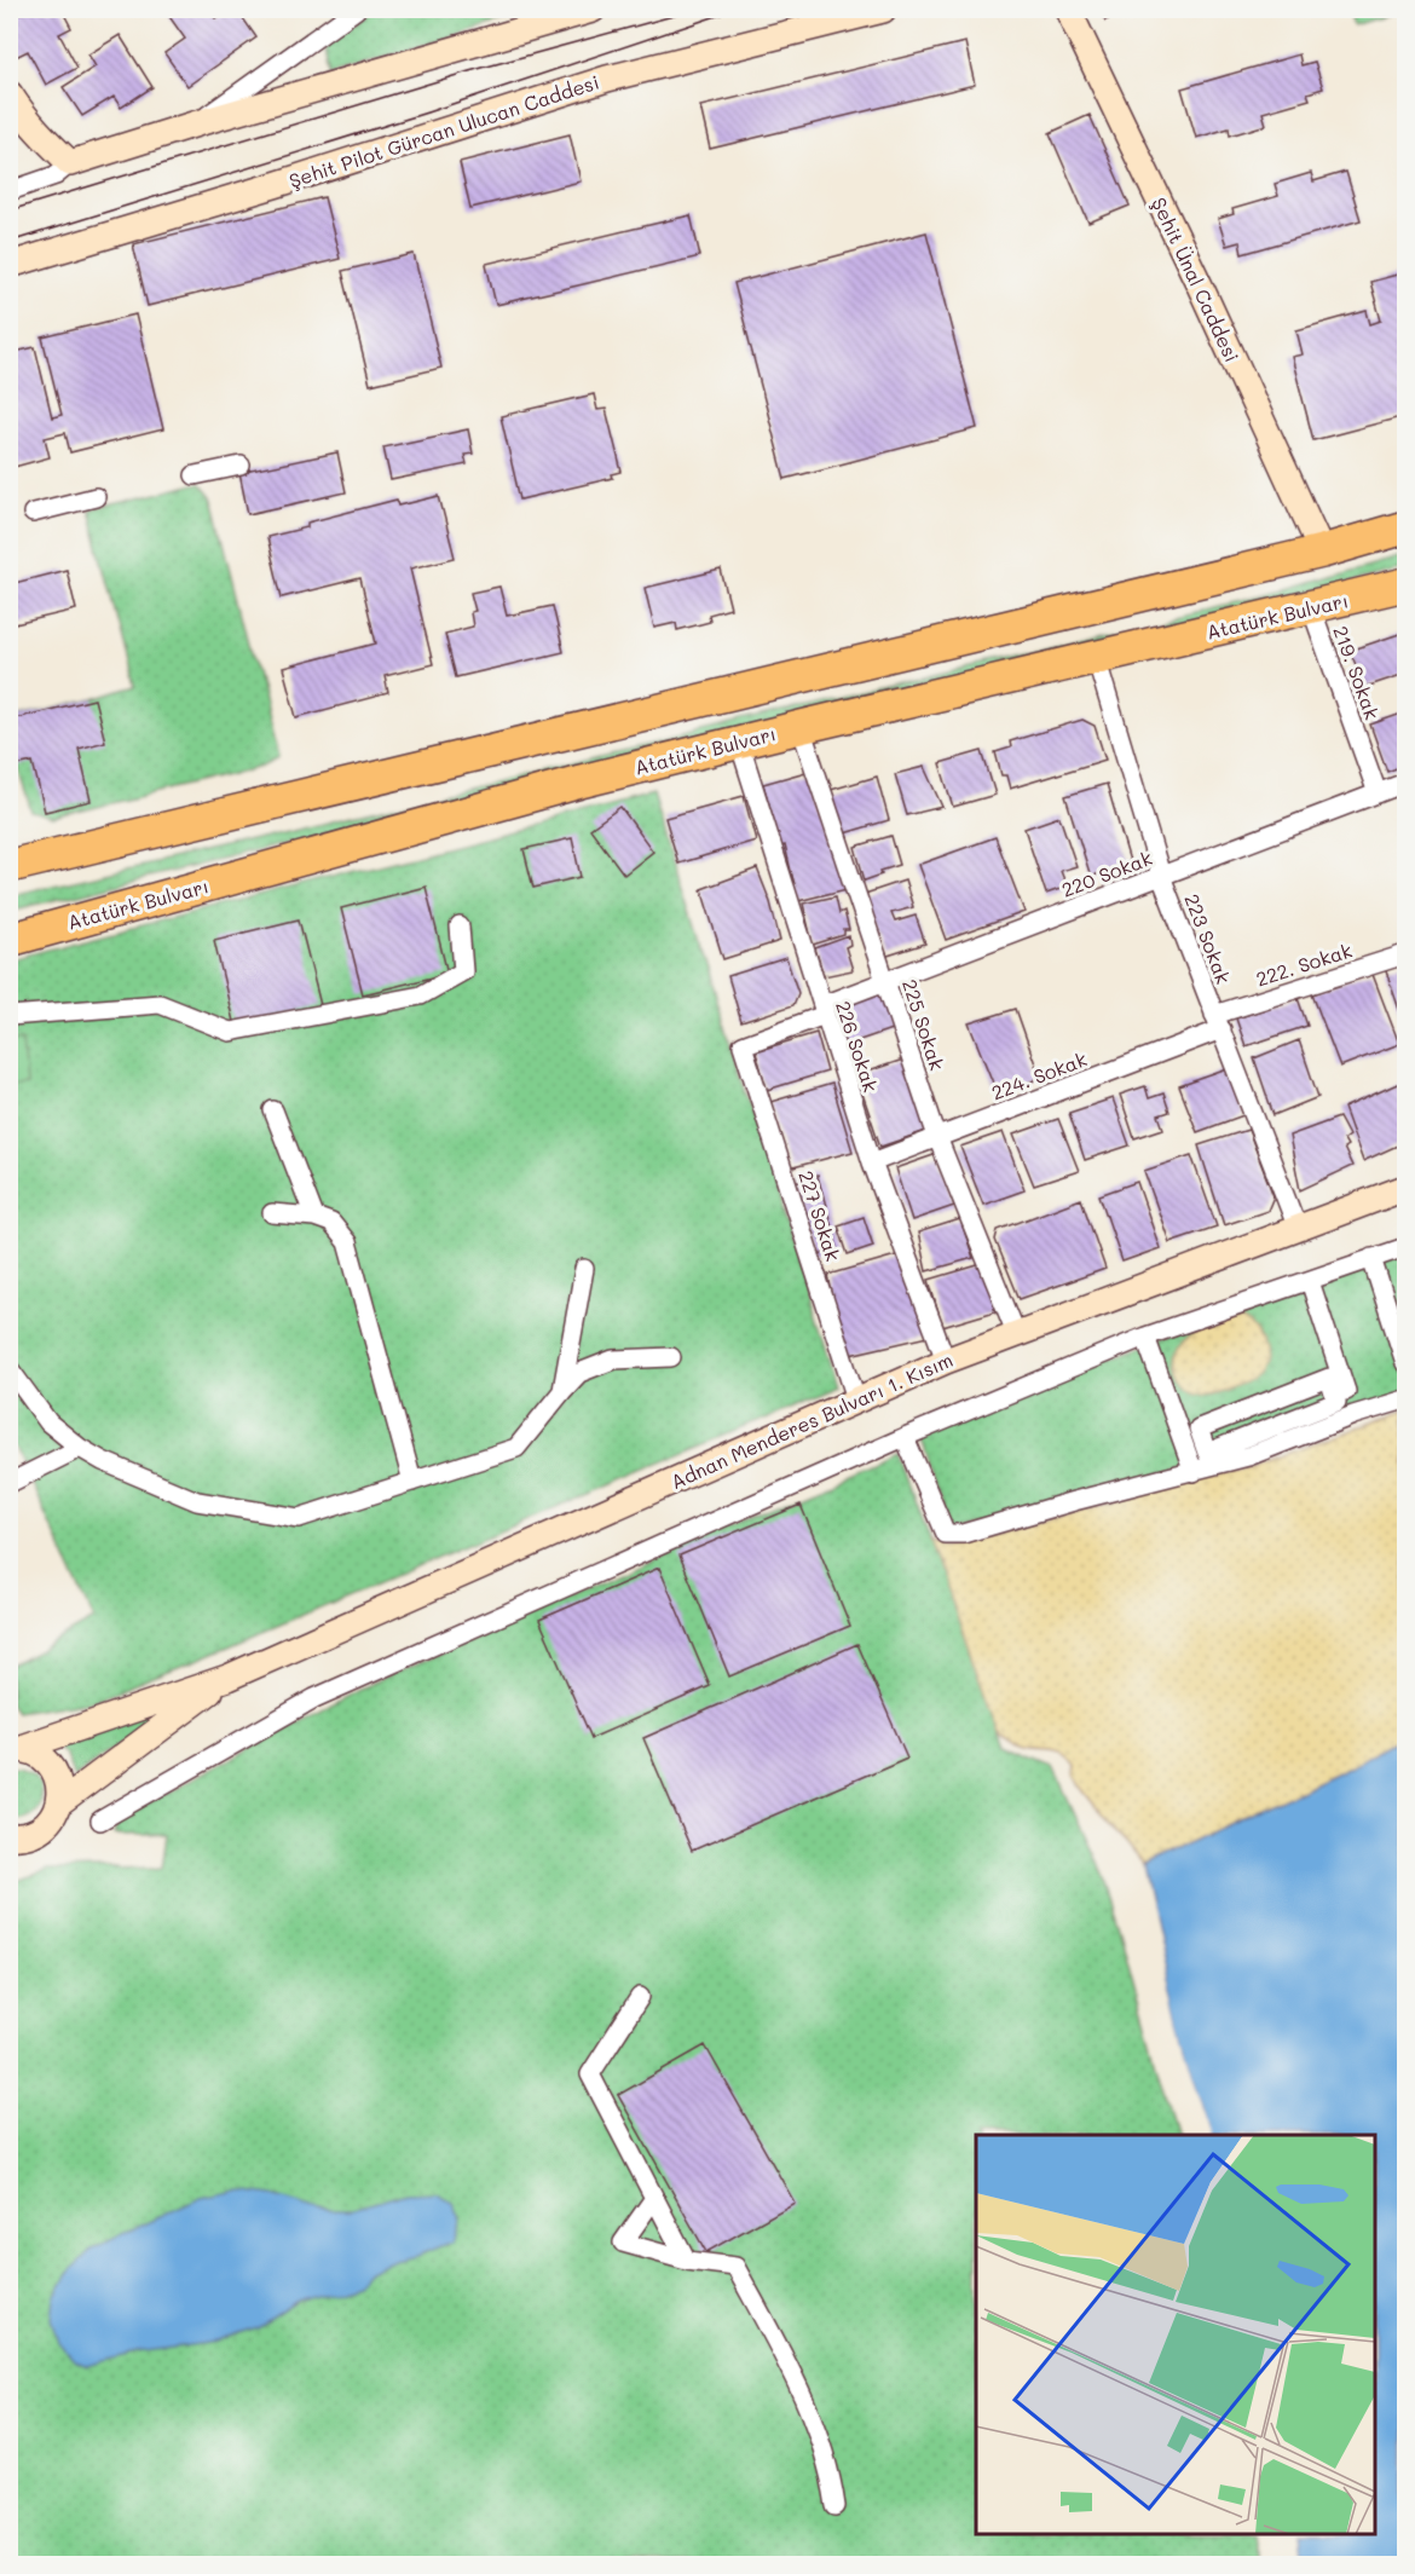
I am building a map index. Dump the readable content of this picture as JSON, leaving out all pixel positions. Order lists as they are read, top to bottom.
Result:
{
  "streets": {
    "highway": ["Atatürk Bulvarı"],
    "street": [
      "Şehit Pilot Gürcan Ulucan Caddesi",
      "Şehit Ünal Caddesi",
      "219. Sokak",
      "220 Sokak",
      "223 Sokak",
      "222. Sokak",
      "225 Sokak",
      "226 Sokak",
      "224. Sokak",
      "227 Sokak",
      "Adnan Menderes Bulvarı 1. Kısım"
    ]
  },
  "crossings": [
    ["Atatürk Bulvarı", "219. Sokak"],
    ["Atatürk Bulvarı", "223 Sokak"],
    ["Atatürk Bulvarı", "225 Sokak"],
    ["Atatürk Bulvarı", "226 Sokak"],
    ["219. Sokak", "220 Sokak"],
    ["220 Sokak", "223 Sokak"],
    ["220 Sokak", "225 Sokak"],
    ["220 Sokak", "226 Sokak"],
    ["220 Sokak", "227 Sokak"],
    ["223 Sokak", "222. Sokak"],
    ["223 Sokak", "224. Sokak"],
    ["223 Sokak", "Adnan Menderes Bulvarı 1. Kısım"],
    ["222. Sokak", "224. Sokak"],
    ["225 Sokak", "224. Sokak"],
    ["225 Sokak", "Adnan Menderes Bulvarı 1. Kısım"],
    ["226 Sokak", "224. Sokak"],
    ["226 Sokak", "Adnan Menderes Bulvarı 1. Kısım"],
    ["227 Sokak", "Adnan Menderes Bulvarı 1. Kısım"]
  ]
}
